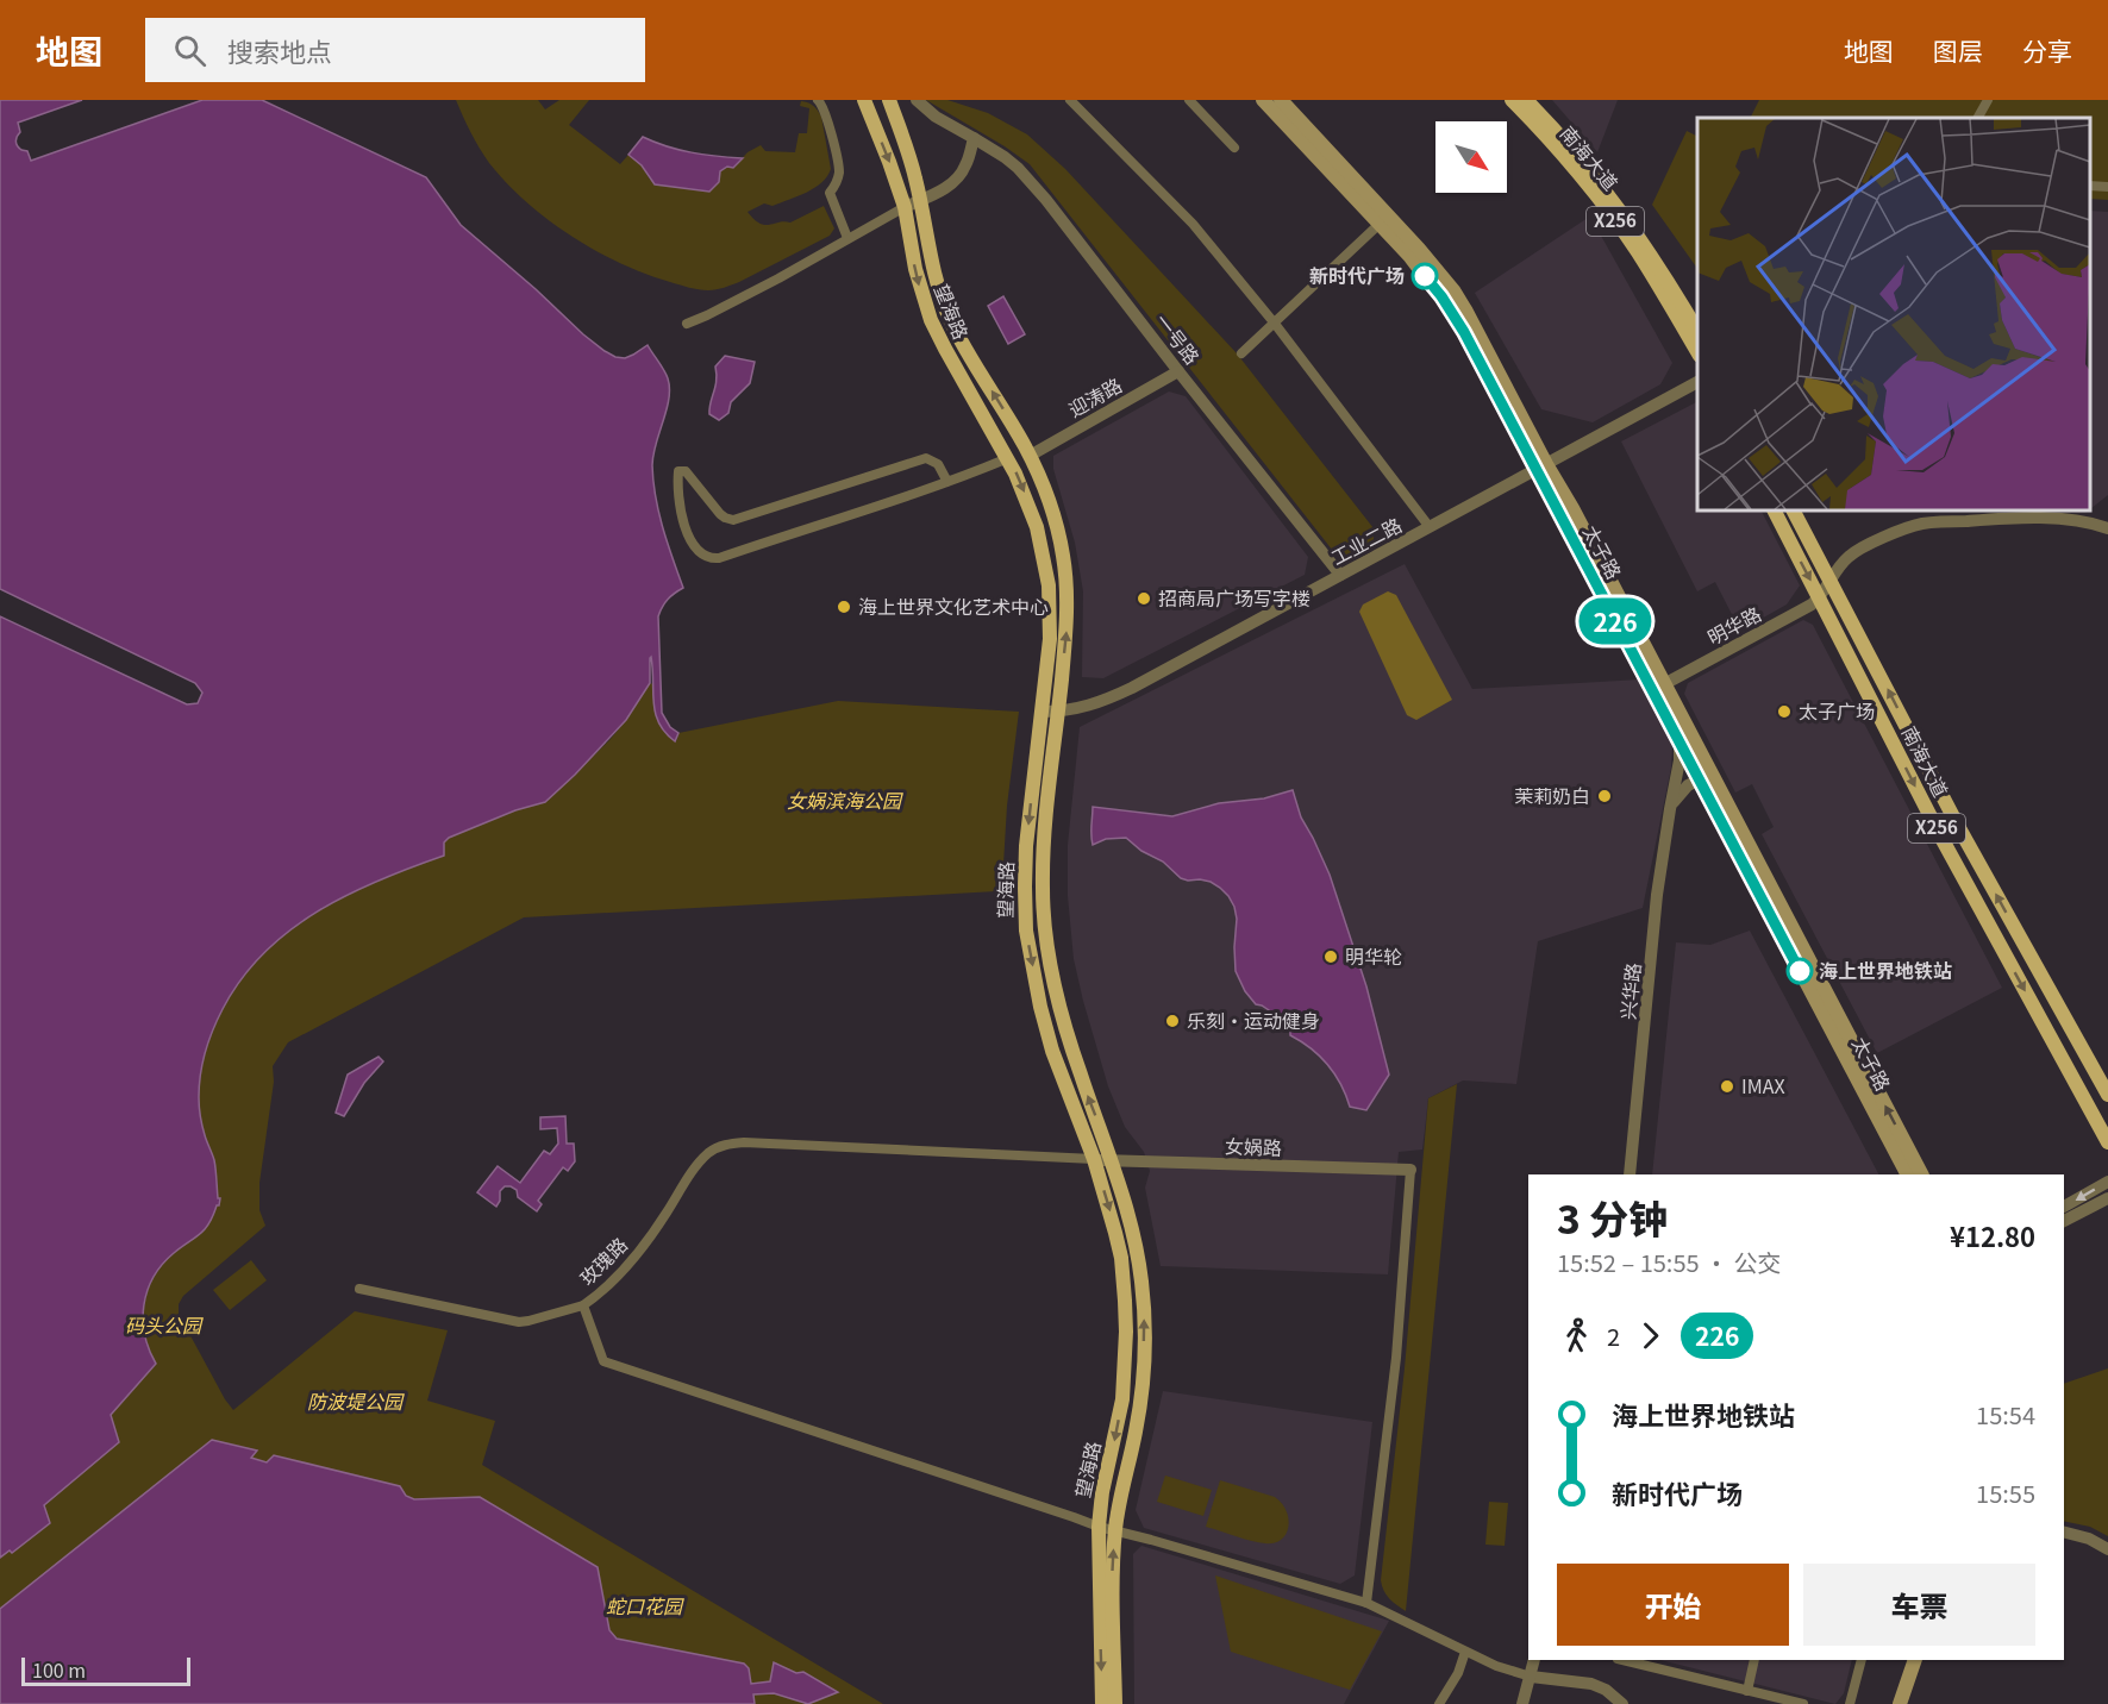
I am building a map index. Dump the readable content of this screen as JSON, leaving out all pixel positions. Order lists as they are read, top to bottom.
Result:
{
  "streets": {
    "main road": [
      "南海大道",
      "X256",
      "望海路",
      "太子路"
    ],
    "street": [
      "一号路",
      "迎涛路",
      "工业二路",
      "明华路",
      "兴华路",
      "女娲路",
      "玫瑰路"
    ]
  },
  "crossings": [
    ["南海大道", "明华路"],
    ["望海路", "迎涛路"],
    ["望海路", "工业二路"],
    ["望海路", "女娲路"],
    ["望海路", "玫瑰路"],
    ["一号路", "迎涛路"],
    ["一号路", "工业二路"],
    ["工业二路", "太子路"],
    ["太子路", "明华路"],
    ["太子路", "兴华路"],
    ["女娲路", "玫瑰路"]
  ],
  "parks": [
    "女娲滨海公园",
    "码头公园",
    "防波堤公园",
    "蛇口花园"
  ],
  "places": [
    "新时代广场",
    "招商局广场写字楼",
    "海上世界文化艺术中心",
    "太子广场",
    "茉莉奶白",
    "明华轮",
    "海上世界地铁站",
    "乐刻·运动健身",
    "IMAX"
  ],
  "lines": ["bus line 226"],
  "scale_bar": "100 m",
  "north": "bottom right",
  "page": {
    "header": "地图",
    "search": "搜索地点",
    "nav": ["地图", "图层", "分享"],
    "on_map": "226",
    "heading": ["3 分钟", "15:52 – 15:55 · 公交", "¥12.80"],
    "legs": ["2", "226"],
    "list": [
      {
        "name": "海上世界地铁站",
        "value": "15:54"
      },
      {
        "name": "新时代广场",
        "value": "15:55"
      }
    ],
    "buttons": ["开始", "车票"],
    "scale": "100 m"
  }
}
